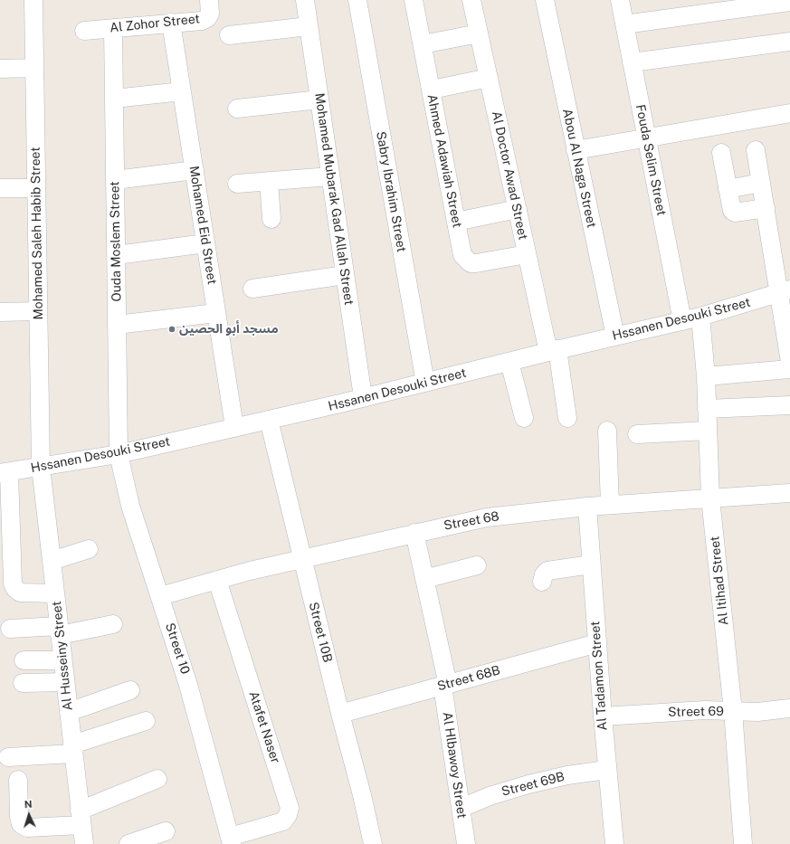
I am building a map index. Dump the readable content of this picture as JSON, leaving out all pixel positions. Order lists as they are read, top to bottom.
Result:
{
  "streets": {
    "street": [
      "Al Zohor Street",
      "Fouda Selim Street",
      "Ahmed Adawiah Street",
      "Abou Al Naga Street",
      "Al Doctor Awad Street",
      "Sabry Ibrahim Street",
      "Mohamed Mubarak Gad Allah Street",
      "Mohamed Eid Street",
      "Mohamed Saleh Habib Street",
      "Ouda Moslem Street",
      "Hssanen Desouki Street",
      "Street 68",
      "Al Itihad Street",
      "Street 10B",
      "Street 10",
      "Al Husseiny Street",
      "Al Tadamon Street",
      "Street 68B",
      "Street 69",
      "Atafet Naser",
      "Al Hlbawoy Street",
      "Street 69B"
    ]
  },
  "crossings": [
    ["Al Zohor Street", "Mohamed Eid Street"],
    ["Al Zohor Street", "Ouda Moslem Street"],
    ["Fouda Selim Street", "Hssanen Desouki Street"],
    ["Ahmed Adawiah Street", "Al Doctor Awad Street"],
    ["Abou Al Naga Street", "Hssanen Desouki Street"],
    ["Al Doctor Awad Street", "Hssanen Desouki Street"],
    ["Sabry Ibrahim Street", "Hssanen Desouki Street"],
    ["Mohamed Mubarak Gad Allah Street", "Hssanen Desouki Street"],
    ["Mohamed Eid Street", "Hssanen Desouki Street"],
    ["Mohamed Saleh Habib Street", "Hssanen Desouki Street"],
    ["Mohamed Saleh Habib Street", "Al Husseiny Street"],
    ["Ouda Moslem Street", "Hssanen Desouki Street"],
    ["Ouda Moslem Street", "Street 10"],
    ["Hssanen Desouki Street", "Al Itihad Street"],
    ["Hssanen Desouki Street", "Street 10B"],
    ["Hssanen Desouki Street", "Street 10"],
    ["Hssanen Desouki Street", "Al Husseiny Street"],
    ["Street 68", "Al Itihad Street"],
    ["Street 68", "Street 10B"],
    ["Street 68", "Street 10"],
    ["Street 68", "Al Tadamon Street"],
    ["Street 68", "Atafet Naser"],
    ["Street 68", "Al Hlbawoy Street"],
    ["Al Itihad Street", "Street 69"],
    ["Street 10B", "Street 68B"],
    ["Street 10", "Atafet Naser"],
    ["Al Tadamon Street", "Street 68B"],
    ["Al Tadamon Street", "Street 69"],
    ["Al Tadamon Street", "Street 69B"],
    ["Street 68B", "Al Hlbawoy Street"],
    ["Al Hlbawoy Street", "Street 69B"]
  ],
  "places": ["مسجد أبو الحصين"],
  "north": "top"
}
